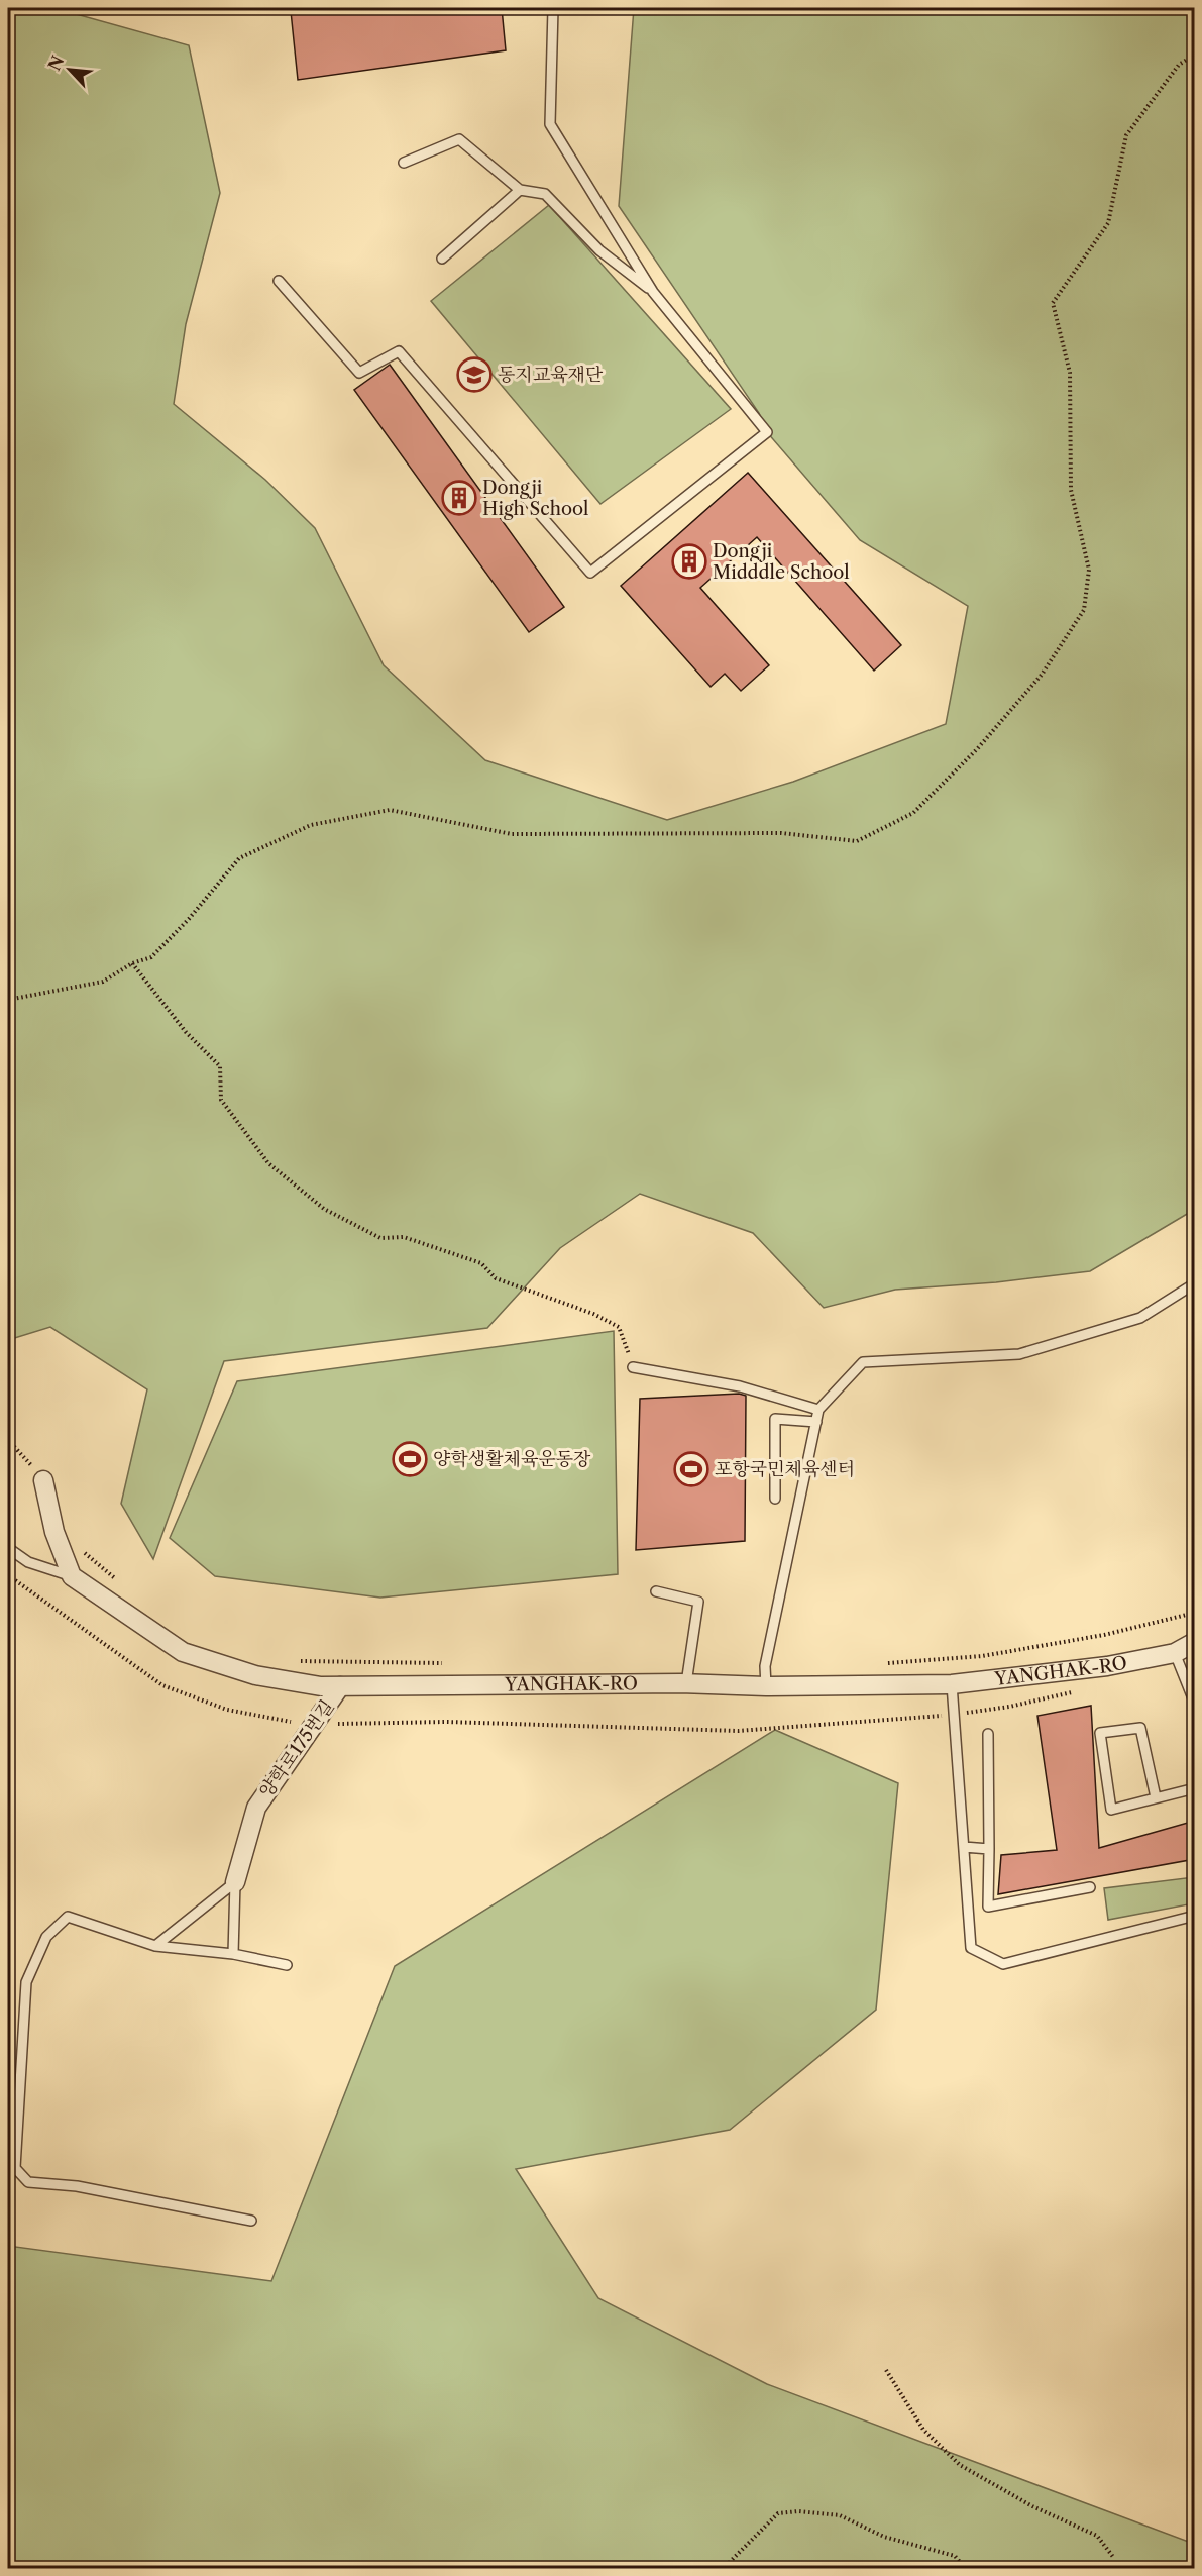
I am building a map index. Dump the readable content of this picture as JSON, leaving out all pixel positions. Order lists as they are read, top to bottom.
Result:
{
  "streets": {
    "street": ["YANGHAK-RO", "양학로175번길"]
  },
  "crossings": [
    ["YANGHAK-RO", "양학로175번길"]
  ],
  "places": {
    "school or university": ["동지교육재단"],
    "building": ["Dongji High School", "Dongji Midddle School"],
    "sports": ["양학생활체육운동장", "포항국민체육센터"]
  },
  "north": "top left"
}
